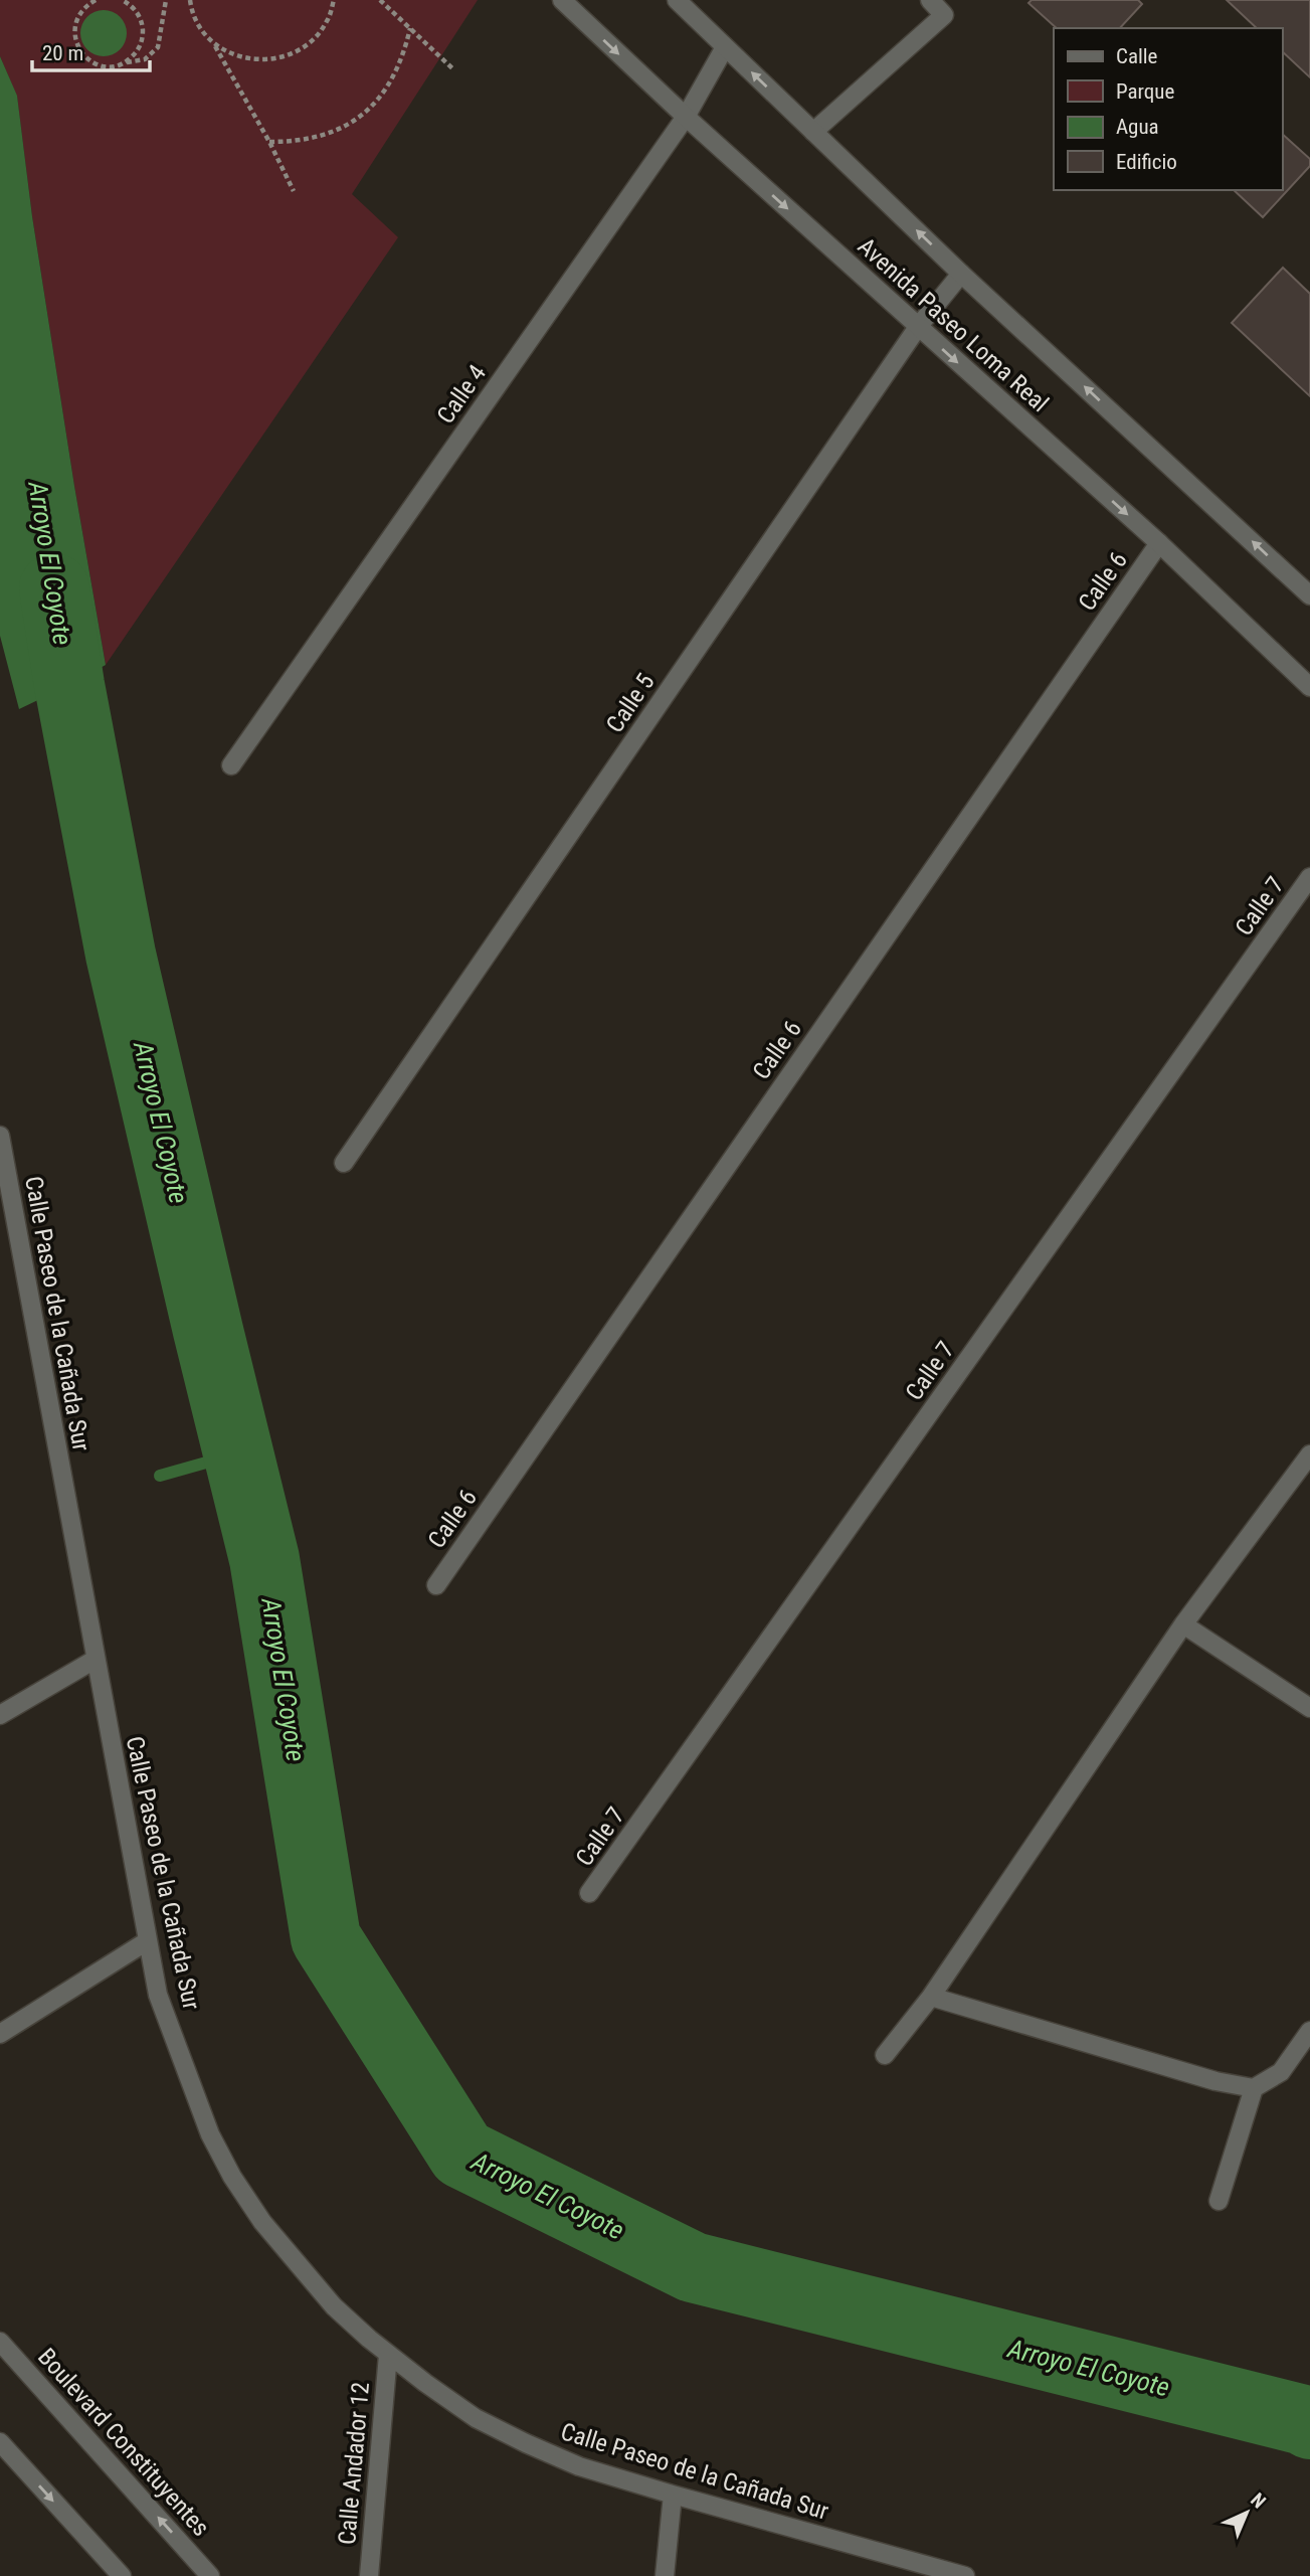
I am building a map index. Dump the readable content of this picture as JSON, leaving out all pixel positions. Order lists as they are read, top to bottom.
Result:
{
  "streets": {
    "street": [
      "Avenida Paseo Loma Real",
      "Calle 4",
      "Calle 6",
      "Calle 5",
      "Calle 7",
      "Calle Paseo de la Cañada Sur",
      "Boulevard Constituyentes",
      "Calle Andador 12"
    ]
  },
  "crossings": [
    ["Avenida Paseo Loma Real", "Calle 4"],
    ["Avenida Paseo Loma Real", "Calle 6"],
    ["Avenida Paseo Loma Real", "Calle 5"],
    ["Calle Paseo de la Cañada Sur", "Calle Andador 12"]
  ],
  "water": ["Arroyo El Coyote"],
  "legend": [
    "Calle",
    "Parque",
    "Agua",
    "Edificio"
  ],
  "scale_bar": "20 m",
  "north": "top right"
}
